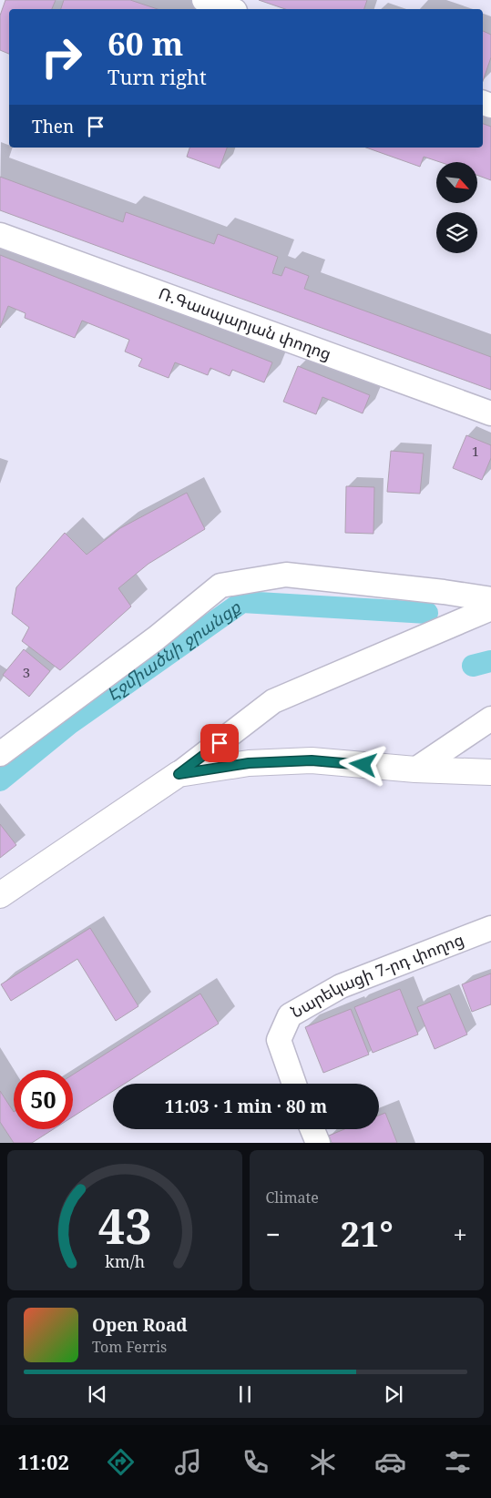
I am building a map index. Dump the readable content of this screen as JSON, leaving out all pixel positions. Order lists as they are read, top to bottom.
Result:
{
  "streets": {
    "street": ["Ռ.Գասպարյան փողոց", "Նարեկացի 7-րդ փողոց"]
  },
  "water": ["Էջմիածնի ջրանցք"],
  "house_numbers": ["1", "3"],
  "north": "bottom right",
  "page": {
    "turn": ["60 m", "Turn right"],
    "then": "Then",
    "limit": "50",
    "trip": "11:03 · 1 min · 80 m",
    "tile": "Climate",
    "heat": ["−", "21°", "+"],
    "song": ["Open Road", "Tom Ferris"],
    "tabs": "11:02",
    "gauge": ["43", "km/h"]
  }
}
